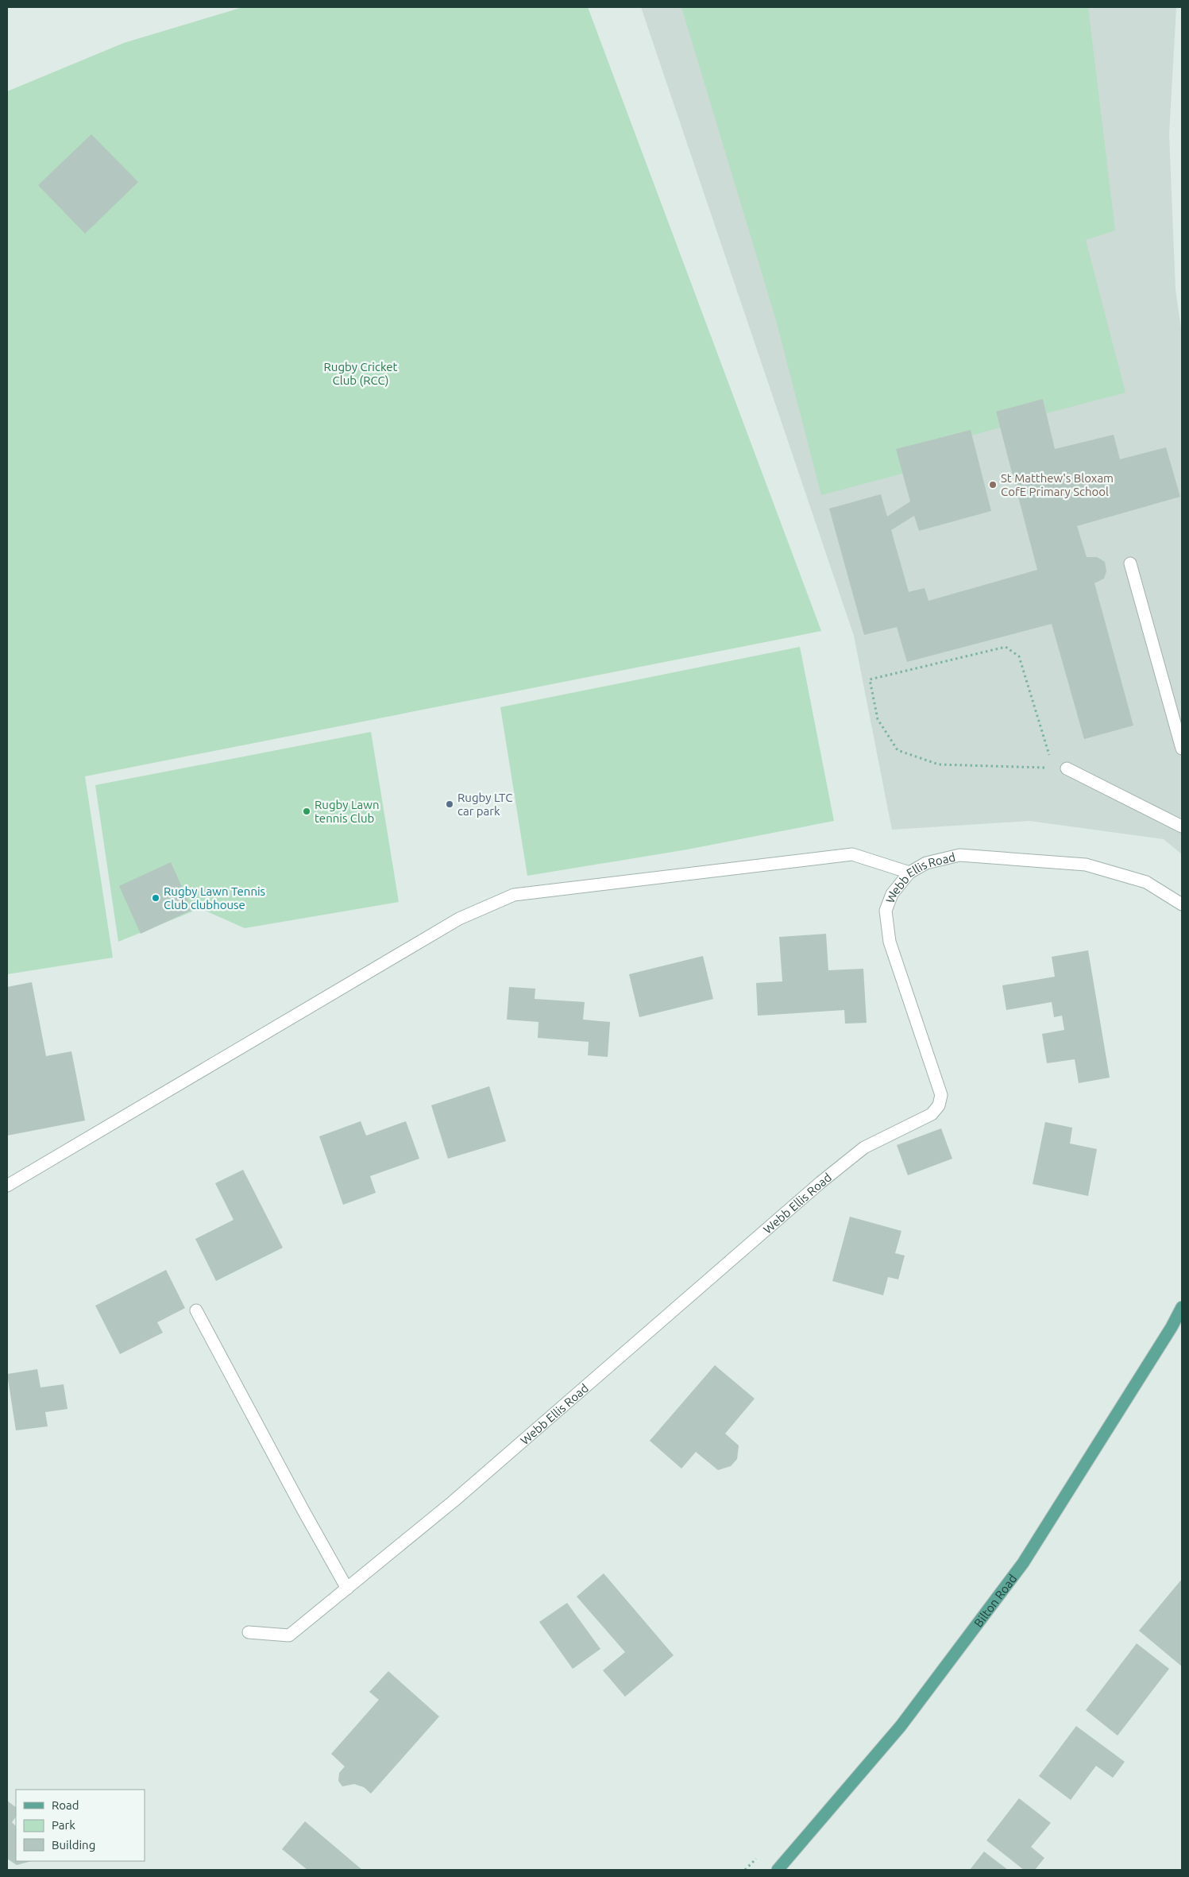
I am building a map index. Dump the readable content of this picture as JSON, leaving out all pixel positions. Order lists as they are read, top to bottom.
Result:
{
  "streets": {
    "main road": ["Bilton Road"],
    "street": ["Webb Ellis Road"]
  },
  "parks": ["Rugby Cricket Club (RCC)"],
  "places": [
    "St Matthew's Bloxam CofE Primary School",
    "Rugby LTC car park",
    "Rugby Lawn tennis Club",
    "Rugby Lawn Tennis Club clubhouse"
  ],
  "legend": ["Road", "Park", "Building"]
}
